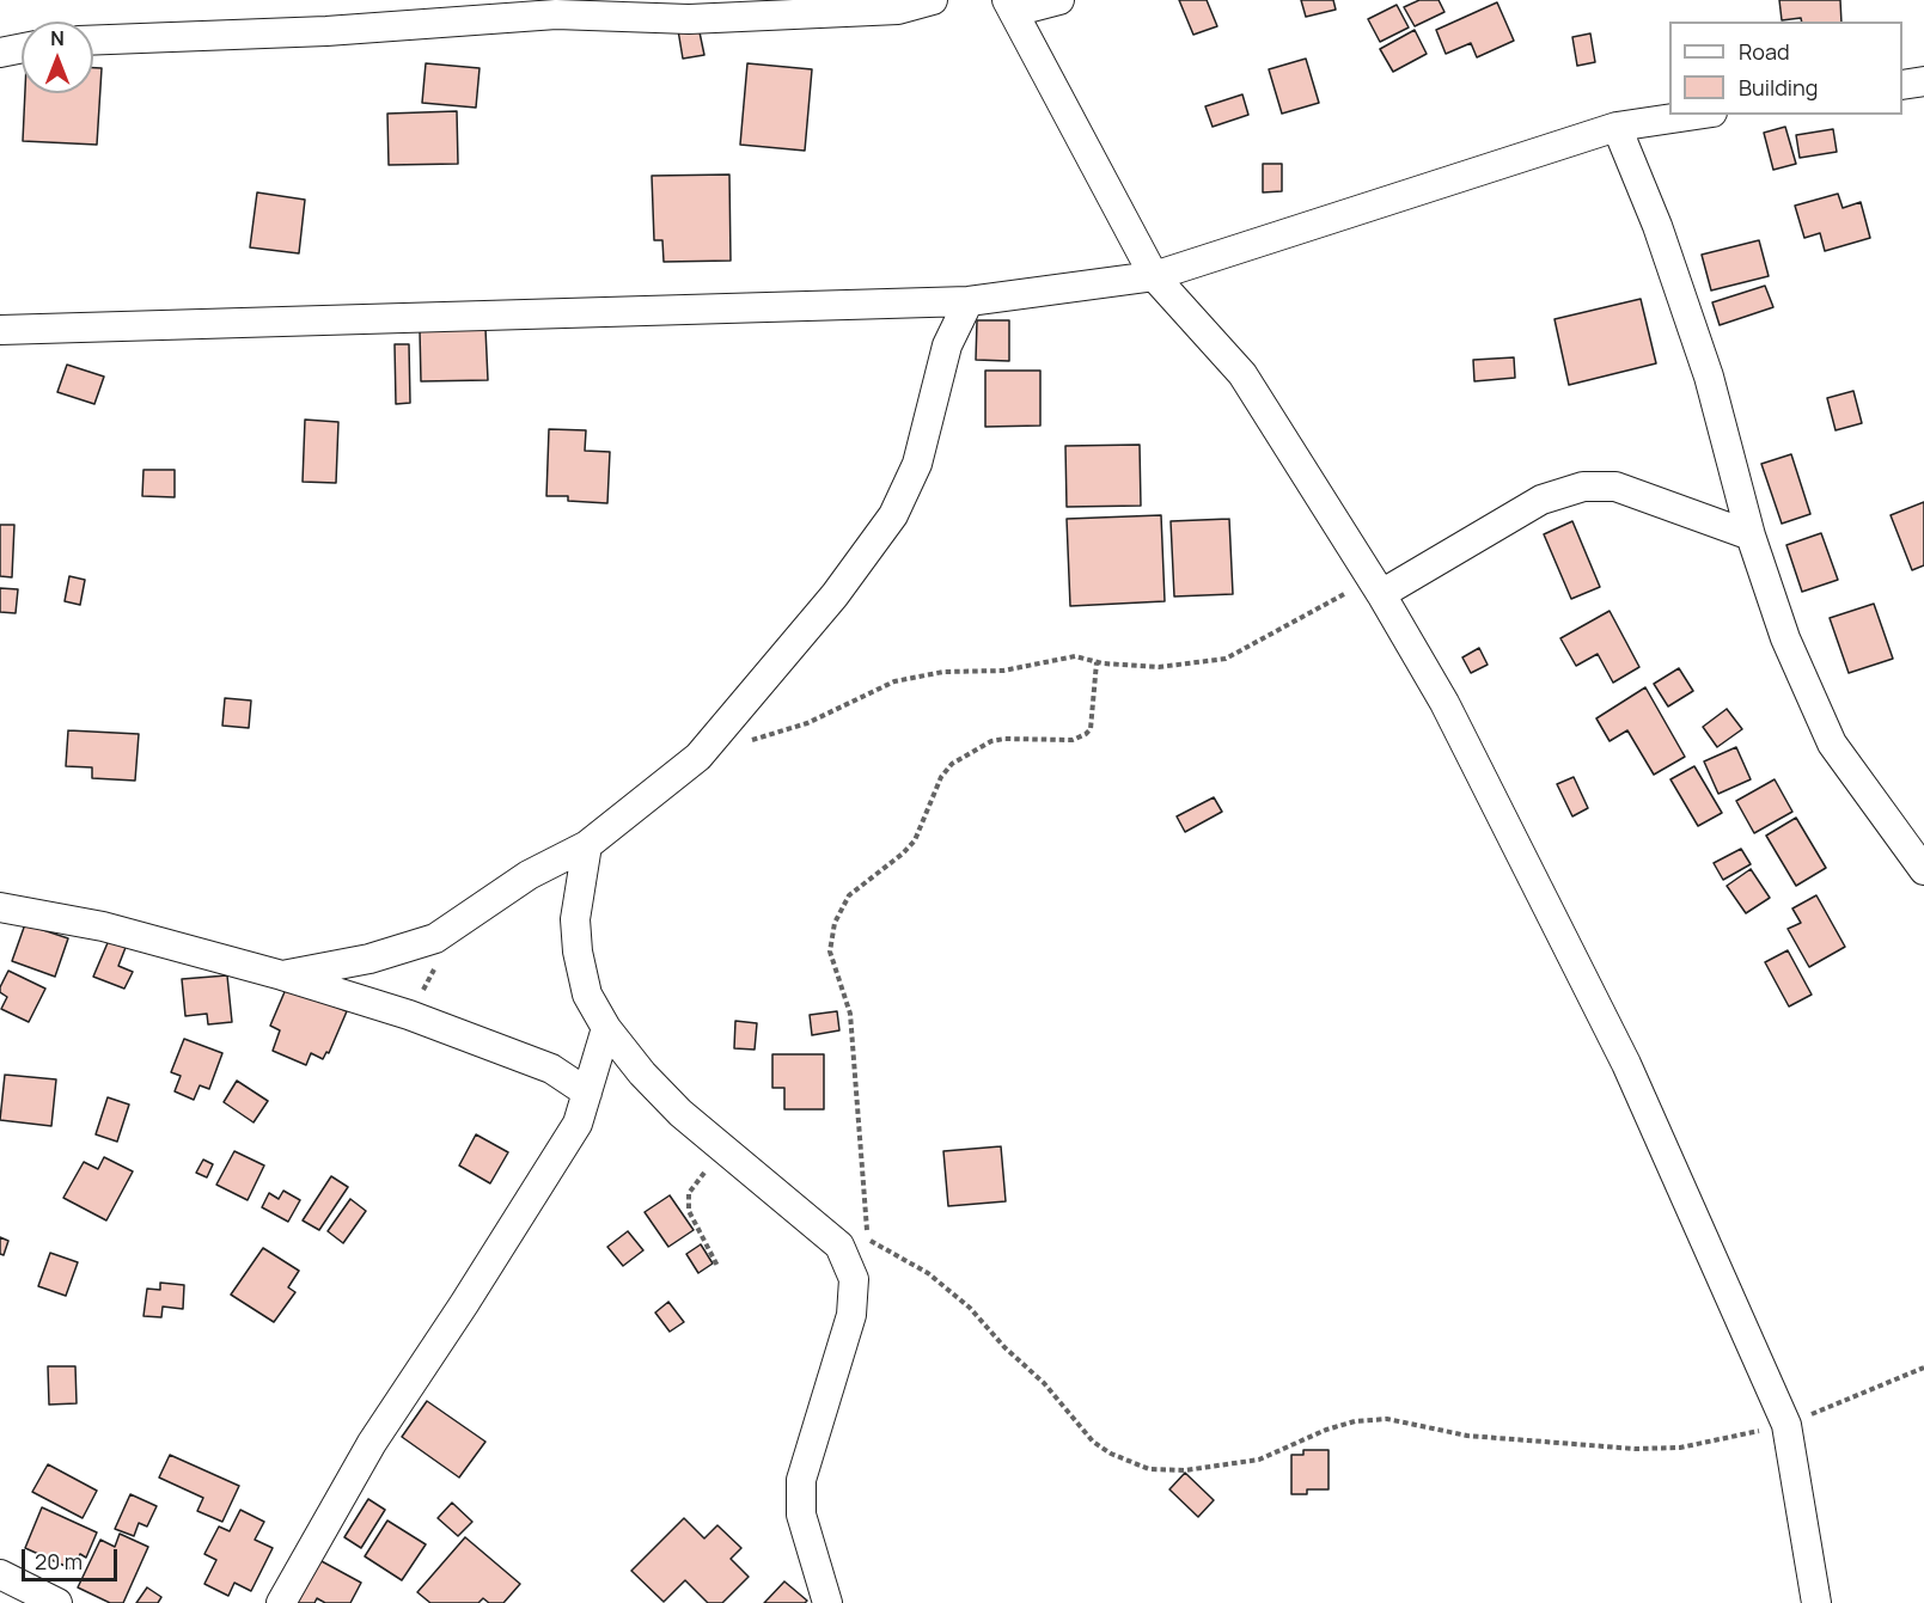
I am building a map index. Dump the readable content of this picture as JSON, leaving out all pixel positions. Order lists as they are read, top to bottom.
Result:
{
  "legend": ["Road", "Building"],
  "scale_bar": "20 m",
  "north": "top"
}
